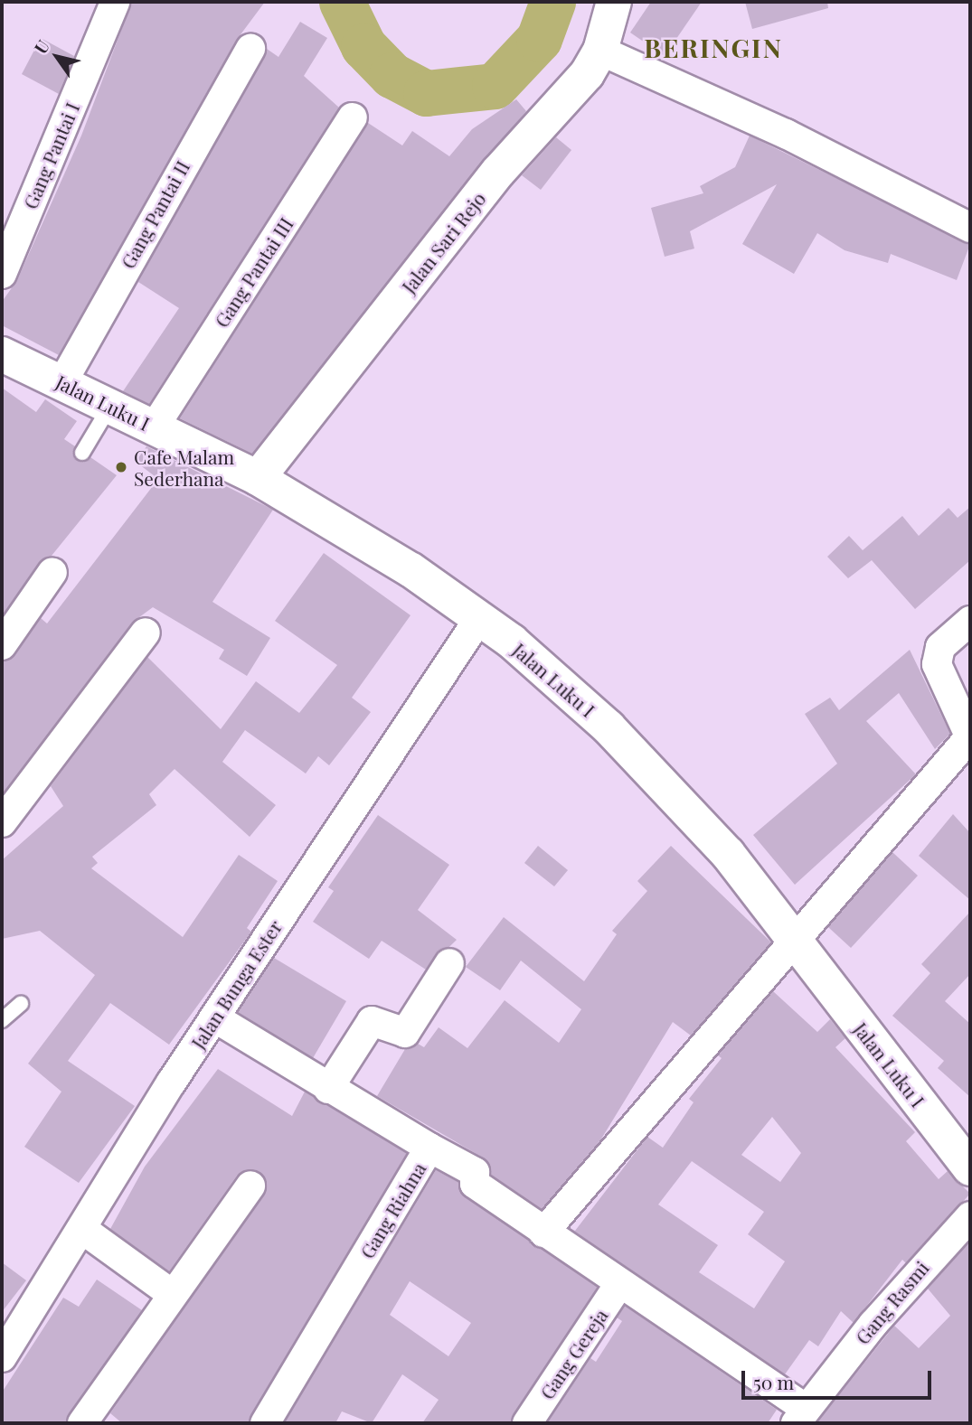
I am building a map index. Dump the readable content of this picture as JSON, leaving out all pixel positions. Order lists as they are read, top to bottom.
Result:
{
  "streets": {
    "street": [
      "Gang Pantai I",
      "Gang Pantai II",
      "Jalan Sari Rejo",
      "Gang Pantai III",
      "Jalan Luku I",
      "Jalan Bunga Ester",
      "Gang Riahna",
      "Gang Rasmi",
      "Gang Gereja"
    ]
  },
  "crossings": [
    ["Gang Pantai II", "Jalan Luku I"],
    ["Jalan Sari Rejo", "Jalan Luku I"],
    ["Gang Pantai III", "Jalan Luku I"],
    ["Jalan Luku I", "Jalan Bunga Ester"],
    ["Jalan Bunga Ester", "Gang Riahna"]
  ],
  "districts": ["BERINGIN"],
  "places": ["Cafe Malam Sederhana"],
  "scale_bar": "50 m",
  "north": "top left"
}
